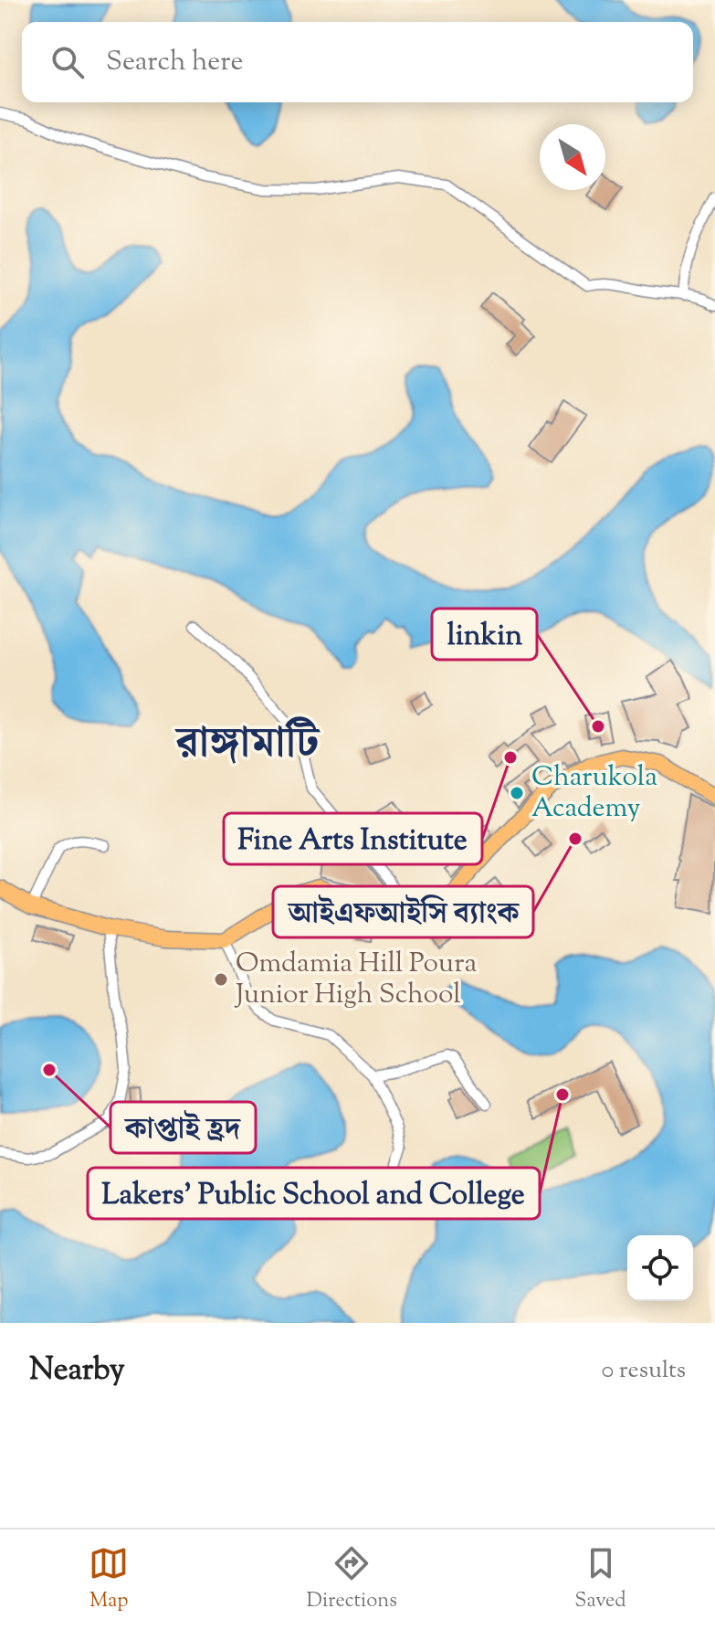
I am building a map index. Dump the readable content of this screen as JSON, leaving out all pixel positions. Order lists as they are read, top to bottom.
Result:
{
  "districts": ["রাঙ্গামাটি"],
  "places": [
    "linkin",
    "Fine Arts Institute",
    "Charukola Academy",
    "আইএফআইসি ব্যাংক",
    "Omdamia Hill Poura Junior High School",
    "কাপ্তাই হ্রদ",
    "Lakers' Public School and College"
  ],
  "north": "bottom right",
  "page": {
    "search": "Search here",
    "heading": ["Nearby", "0 results"],
    "nav": ["Map", "Directions", "Saved"]
  }
}
